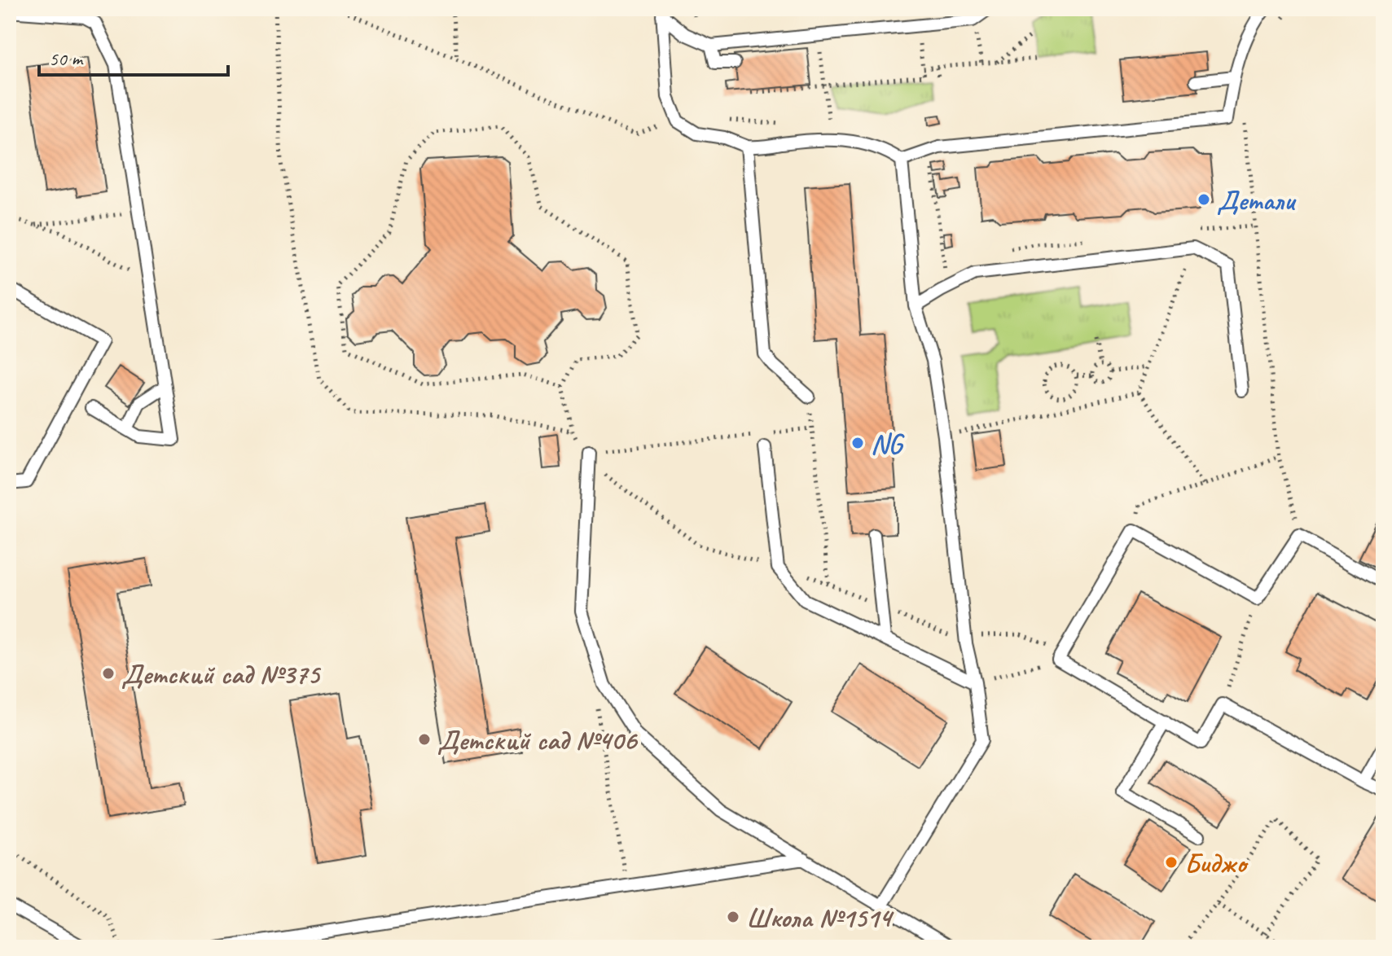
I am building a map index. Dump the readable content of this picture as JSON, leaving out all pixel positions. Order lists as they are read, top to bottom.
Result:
{
  "places": [
    "Детали",
    "NG",
    "Детский сад №375",
    "Детский сад №406",
    "Биджо",
    "Школа №1514"
  ],
  "scale_bar": "50 m"
}
